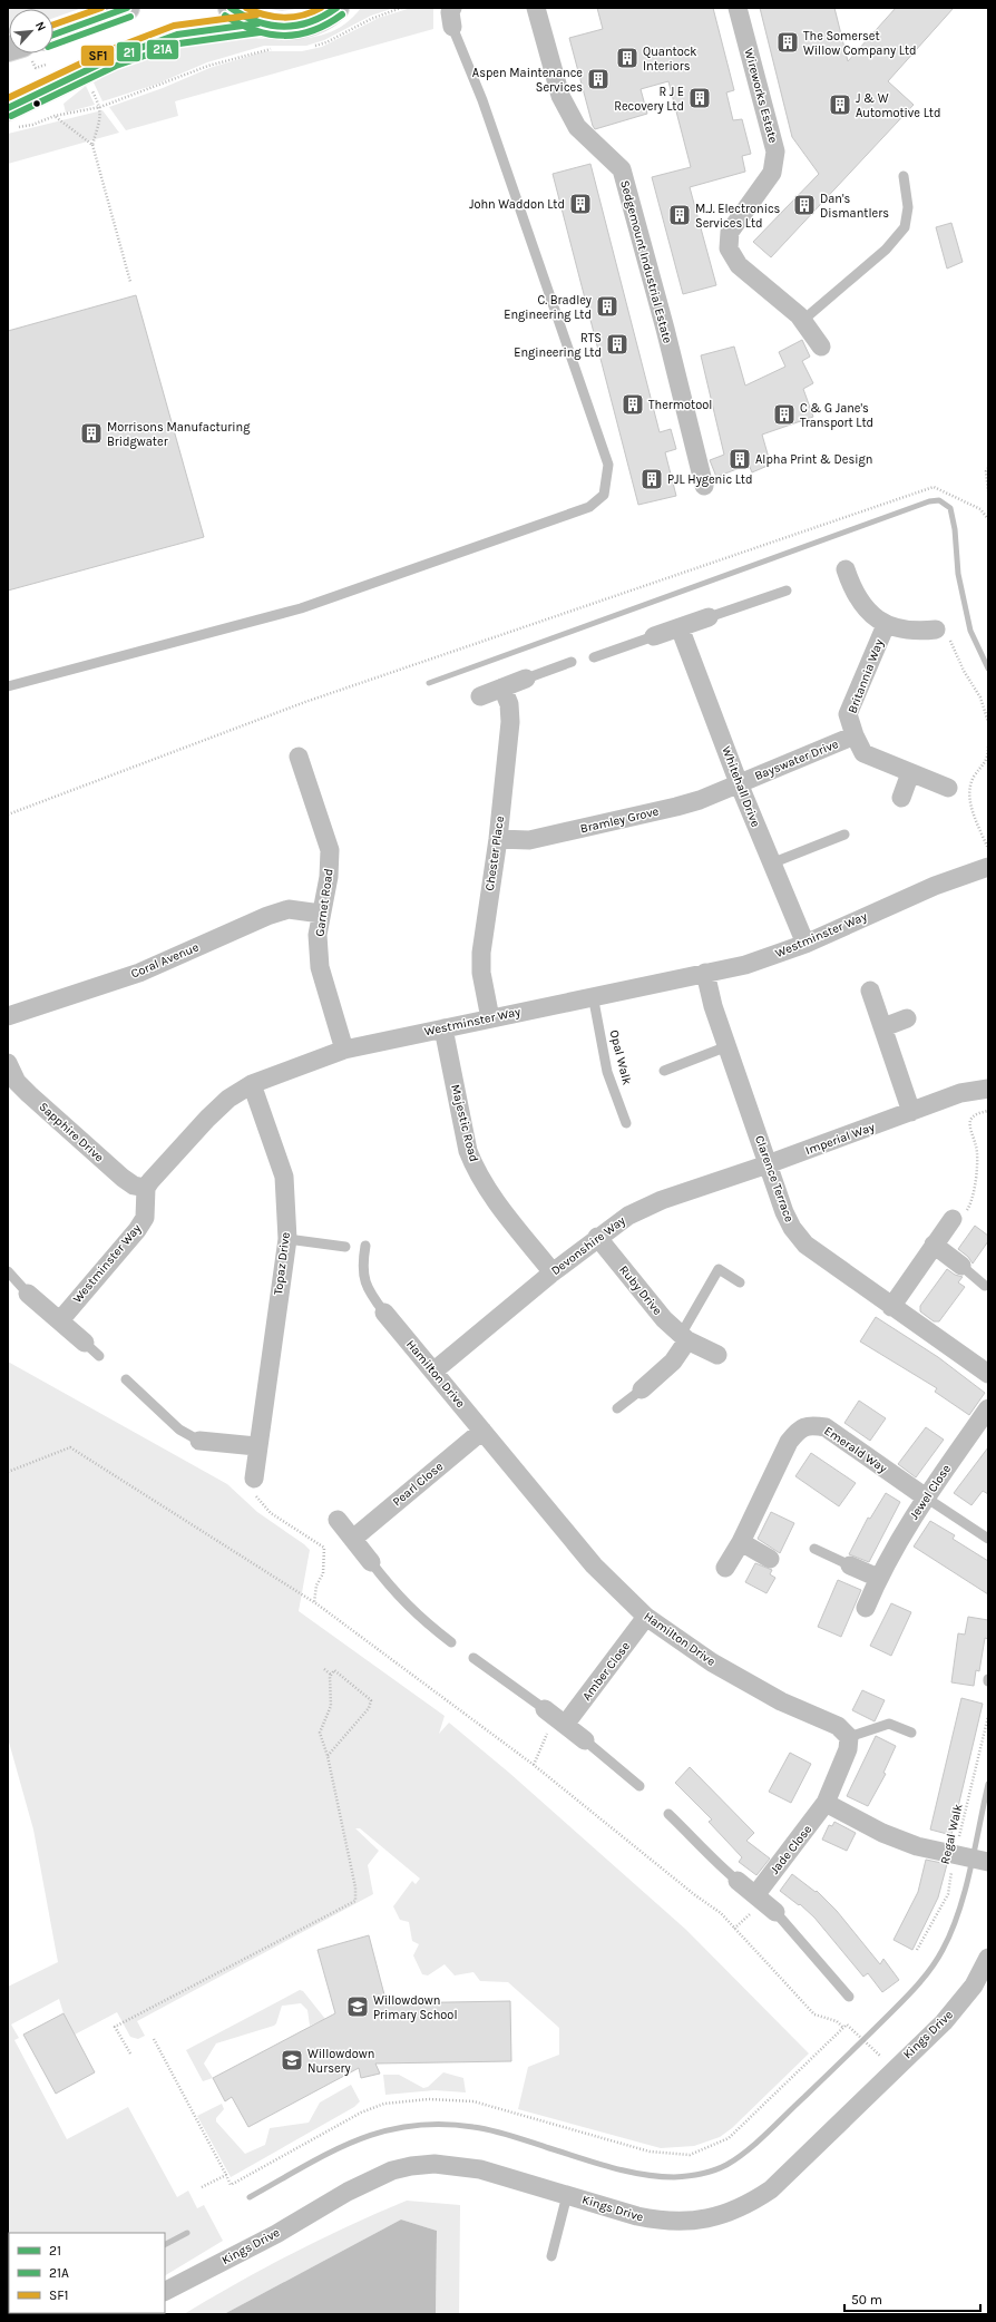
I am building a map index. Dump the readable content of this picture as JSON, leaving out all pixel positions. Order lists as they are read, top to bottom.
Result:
{
  "streets": {
    "street": [
      "Wireworks Estate",
      "Sedgemount Industrial Estate",
      "Britannia Way",
      "Bayswater Drive",
      "Whitehall Drive",
      "Bramley Grove",
      "Chester Place",
      "Garnet Road",
      "Westminster Way",
      "Coral Avenue",
      "Majestic Road",
      "Sapphire Drive",
      "Imperial Way",
      "Clarence Terrace",
      "Devonshire Way",
      "Topaz Drive",
      "Ruby Drive",
      "Hamilton Drive",
      "Emerald Way",
      "Pearl Close",
      "Jewel Close",
      "Amber Close",
      "Jade Close",
      "Kings Drive"
    ],
    "lane": ["Opal Walk"],
    "path": ["Regal Walk"]
  },
  "crossings": [
    ["Britannia Way", "Bayswater Drive"],
    ["Bayswater Drive", "Whitehall Drive"],
    ["Bayswater Drive", "Bramley Grove"],
    ["Whitehall Drive", "Bramley Grove"],
    ["Whitehall Drive", "Westminster Way"],
    ["Bramley Grove", "Chester Place"],
    ["Chester Place", "Westminster Way"],
    ["Garnet Road", "Westminster Way"],
    ["Garnet Road", "Coral Avenue"],
    ["Westminster Way", "Opal Walk"],
    ["Westminster Way", "Majestic Road"],
    ["Westminster Way", "Sapphire Drive"],
    ["Westminster Way", "Clarence Terrace"],
    ["Westminster Way", "Topaz Drive"],
    ["Majestic Road", "Devonshire Way"],
    ["Imperial Way", "Clarence Terrace"],
    ["Imperial Way", "Devonshire Way"],
    ["Clarence Terrace", "Devonshire Way"],
    ["Devonshire Way", "Ruby Drive"],
    ["Devonshire Way", "Hamilton Drive"],
    ["Hamilton Drive", "Pearl Close"],
    ["Hamilton Drive", "Amber Close"],
    ["Emerald Way", "Jewel Close"]
  ],
  "places": {
    "building": [
      "The Somerset Willow Company Ltd",
      "Quantock Interiors",
      "Aspen Maintenance Services",
      "R J E Recovery Ltd",
      "J & W Automotive Ltd",
      "John Waddon Ltd",
      "Dan's Dismantlers",
      "M.J. Electronics Services Ltd",
      "C. Bradley Engineering Ltd",
      "RTS Engineering Ltd",
      "Thermotool",
      "C & G Jane's Transport Ltd",
      "Morrisons Manufacturing Bridgwater",
      "Alpha Print & Design",
      "PJL Hygenic Ltd"
    ],
    "school or university": ["Willowdown Primary School", "Willowdown Nursery"]
  },
  "lines": ["transit line 21", "transit line SF1", "transit line 21A"],
  "legend": ["21", "21A", "SF1"],
  "scale_bar": "50 m",
  "north": "top right"
}
